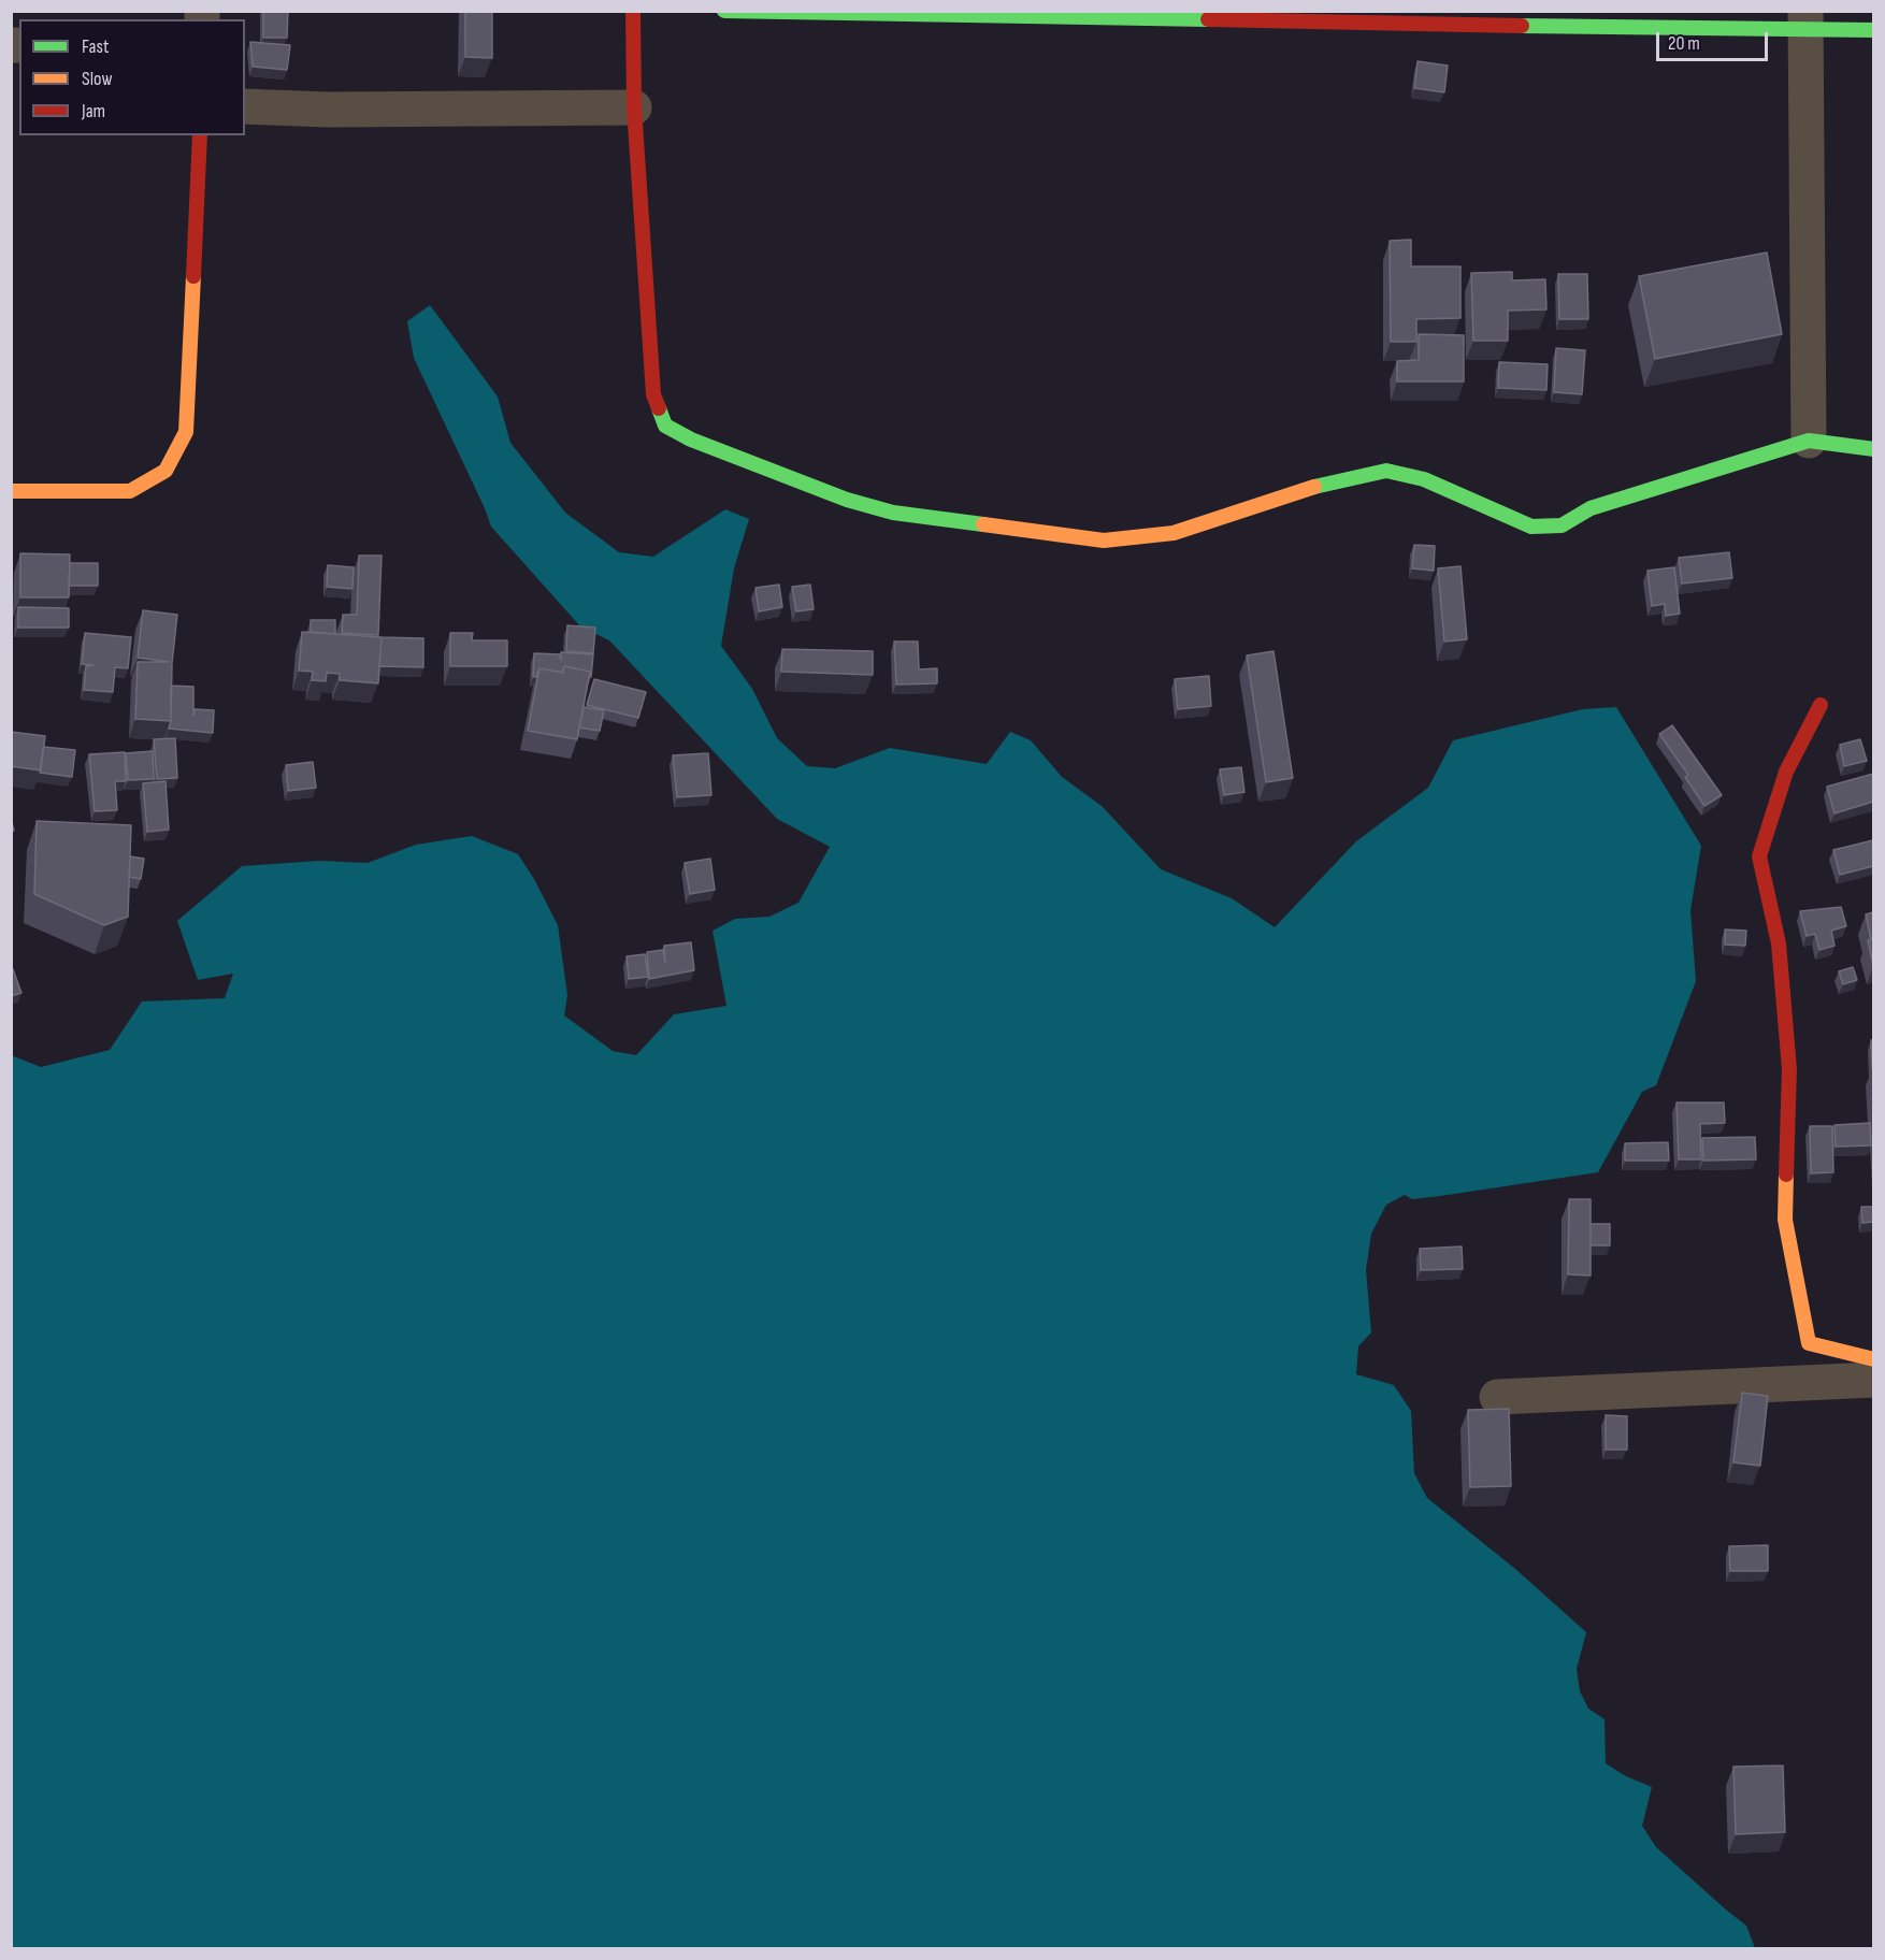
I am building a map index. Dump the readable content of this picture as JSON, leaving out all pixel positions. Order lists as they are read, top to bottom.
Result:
{
  "legend": ["Fast", "Slow", "Jam"],
  "scale_bar": "20 m"
}
